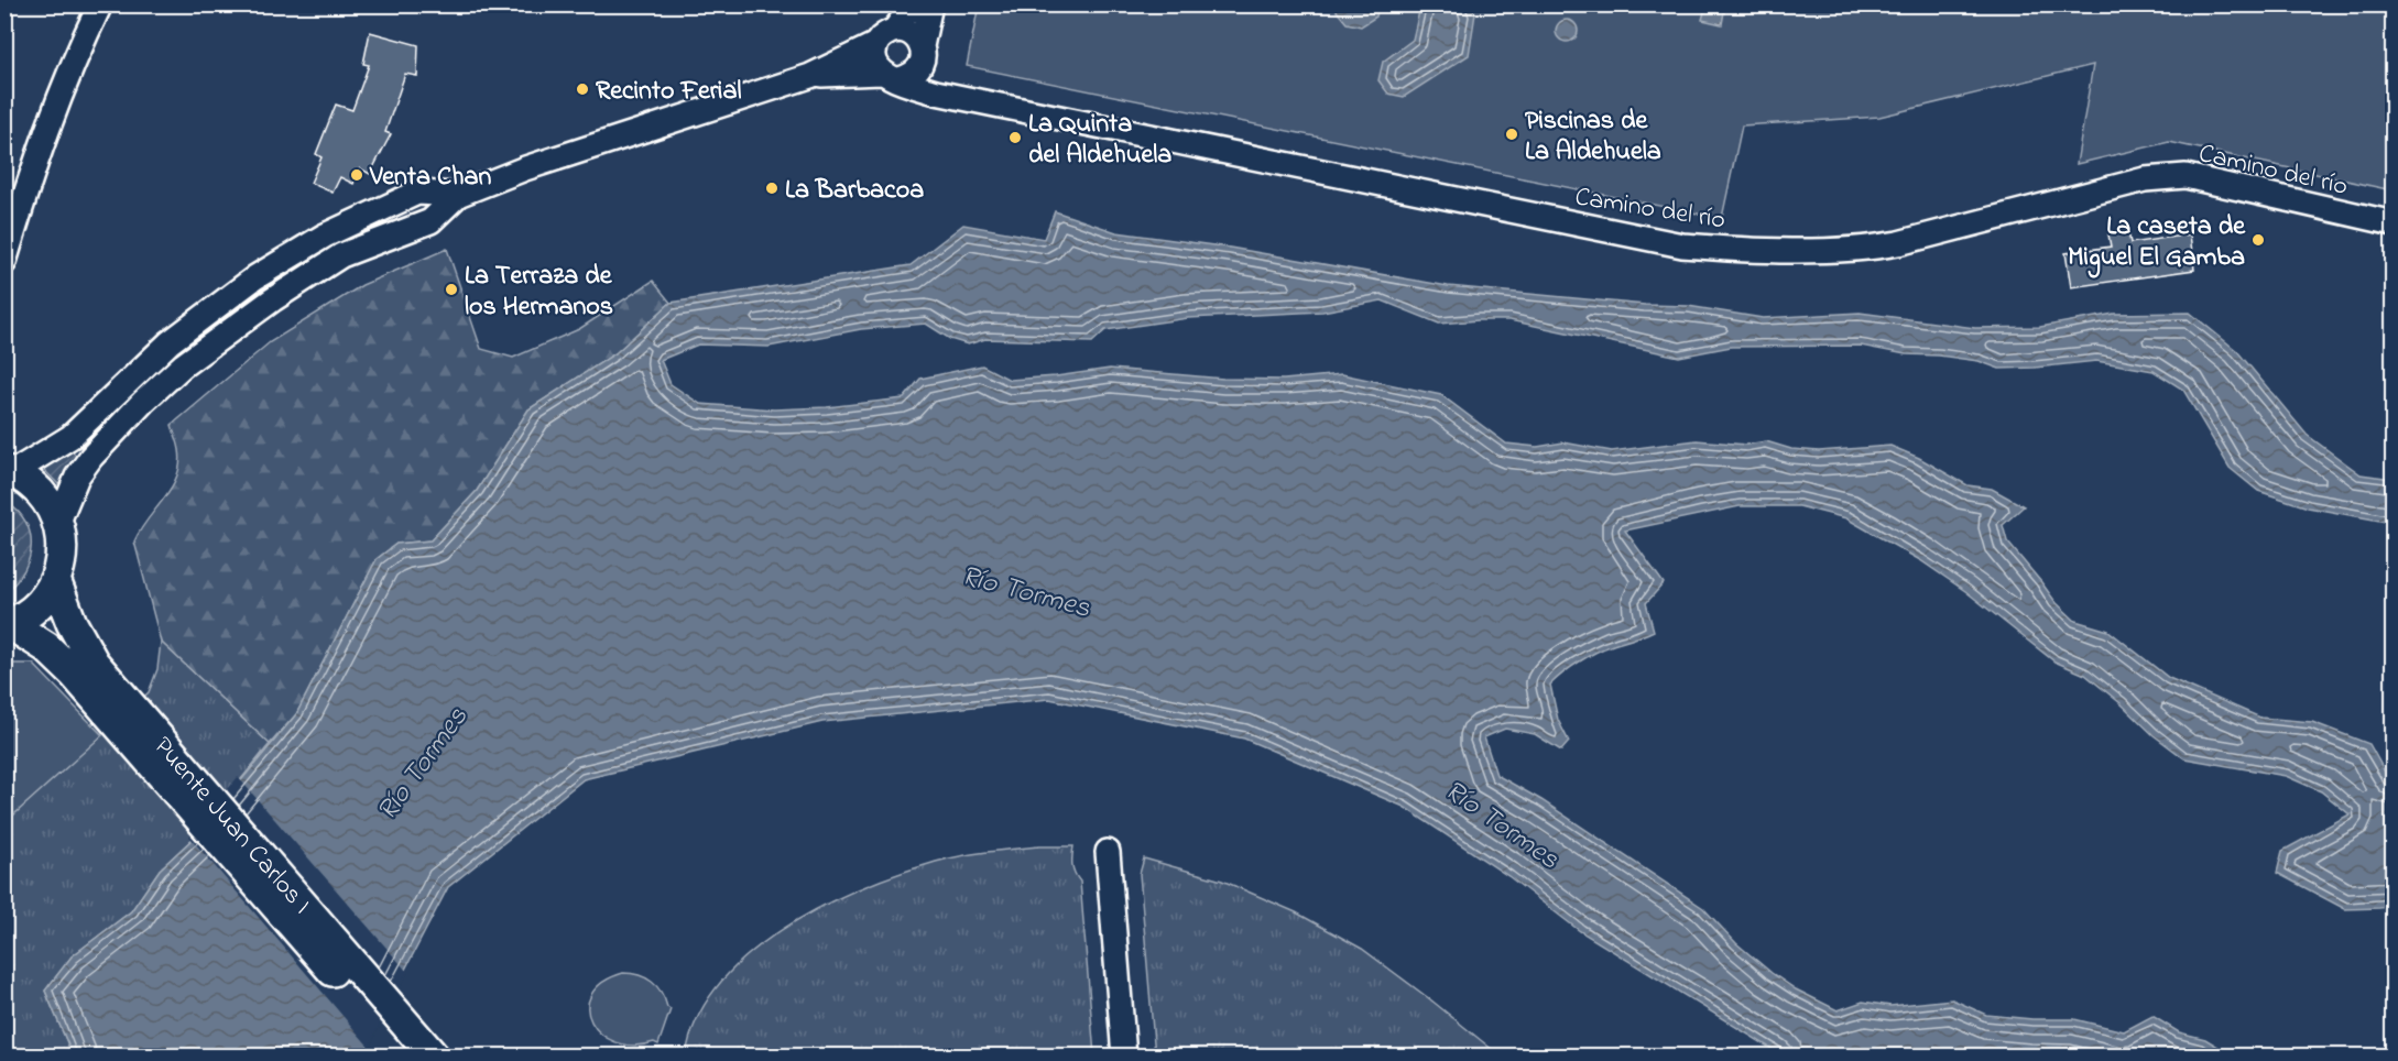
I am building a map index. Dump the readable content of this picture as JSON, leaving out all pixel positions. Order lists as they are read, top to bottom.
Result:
{
  "streets": {
    "main road": ["Puente Juan Carlos I"],
    "street": ["Camino del río"]
  },
  "water": ["Río Tormes"],
  "places": [
    "Recinto Ferial",
    "Piscinas de La Aldehuela",
    "La Quinta del Aldehuela",
    "Venta Chan",
    "La Barbacoa",
    "La caseta de Miguel El Gamba",
    "La Terraza de los Hermanos"
  ]
}
